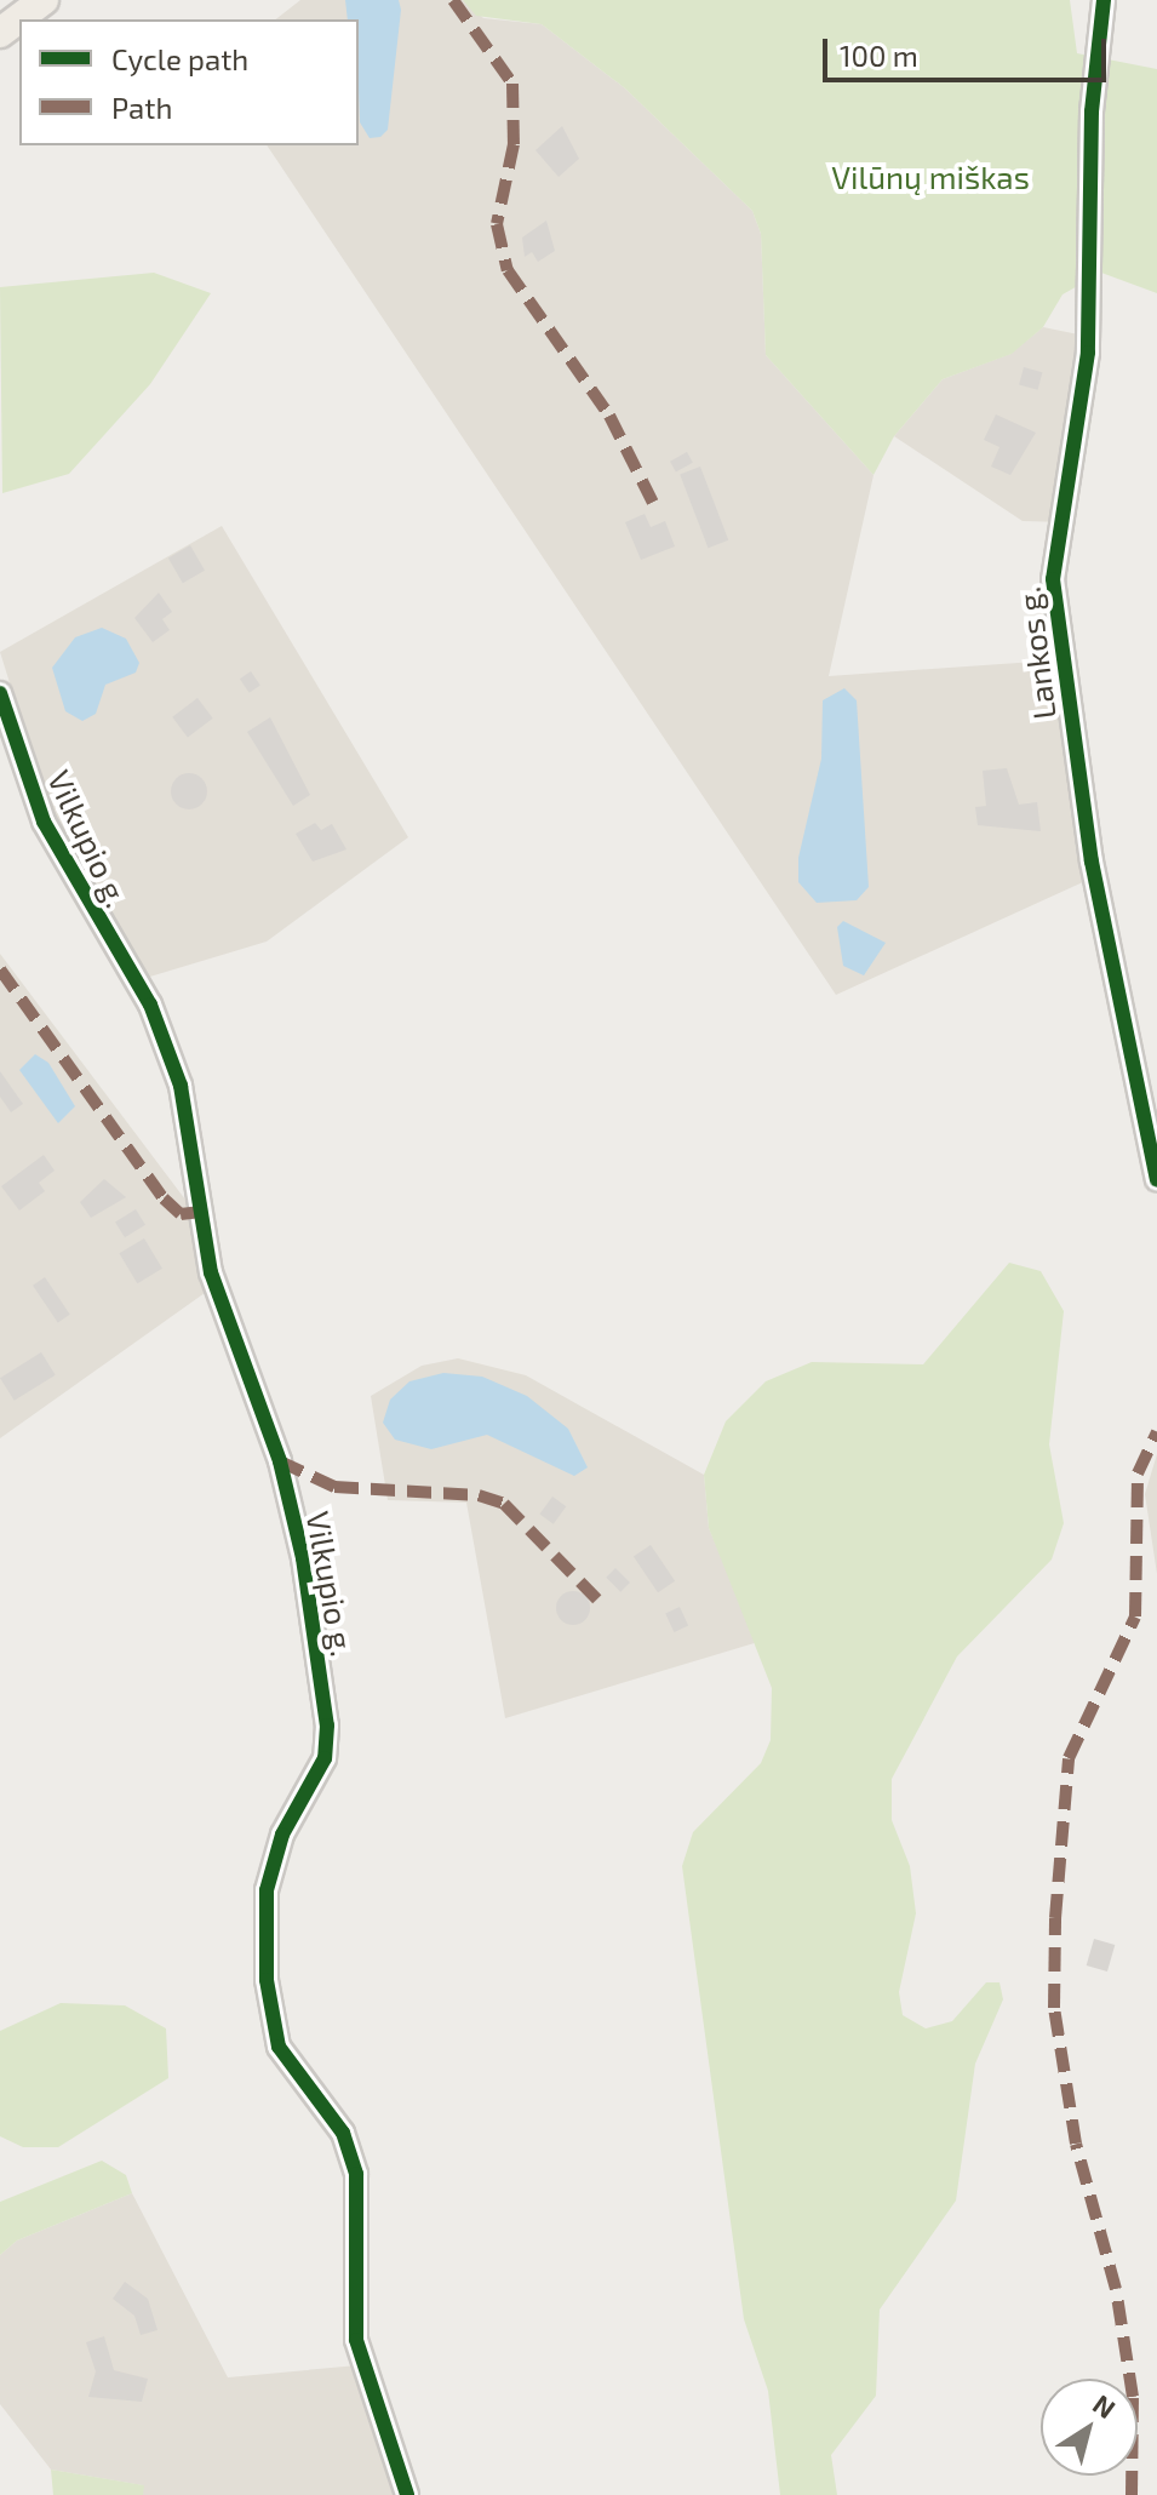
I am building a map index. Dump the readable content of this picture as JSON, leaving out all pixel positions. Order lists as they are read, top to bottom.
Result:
{
  "streets": {
    "street": ["Lankos g.", "Vilkupio g."]
  },
  "parks": ["Vilūnų miškas"],
  "legend": ["Cycle path", "Path"],
  "scale_bar": "100 m",
  "north": "top right"
}
